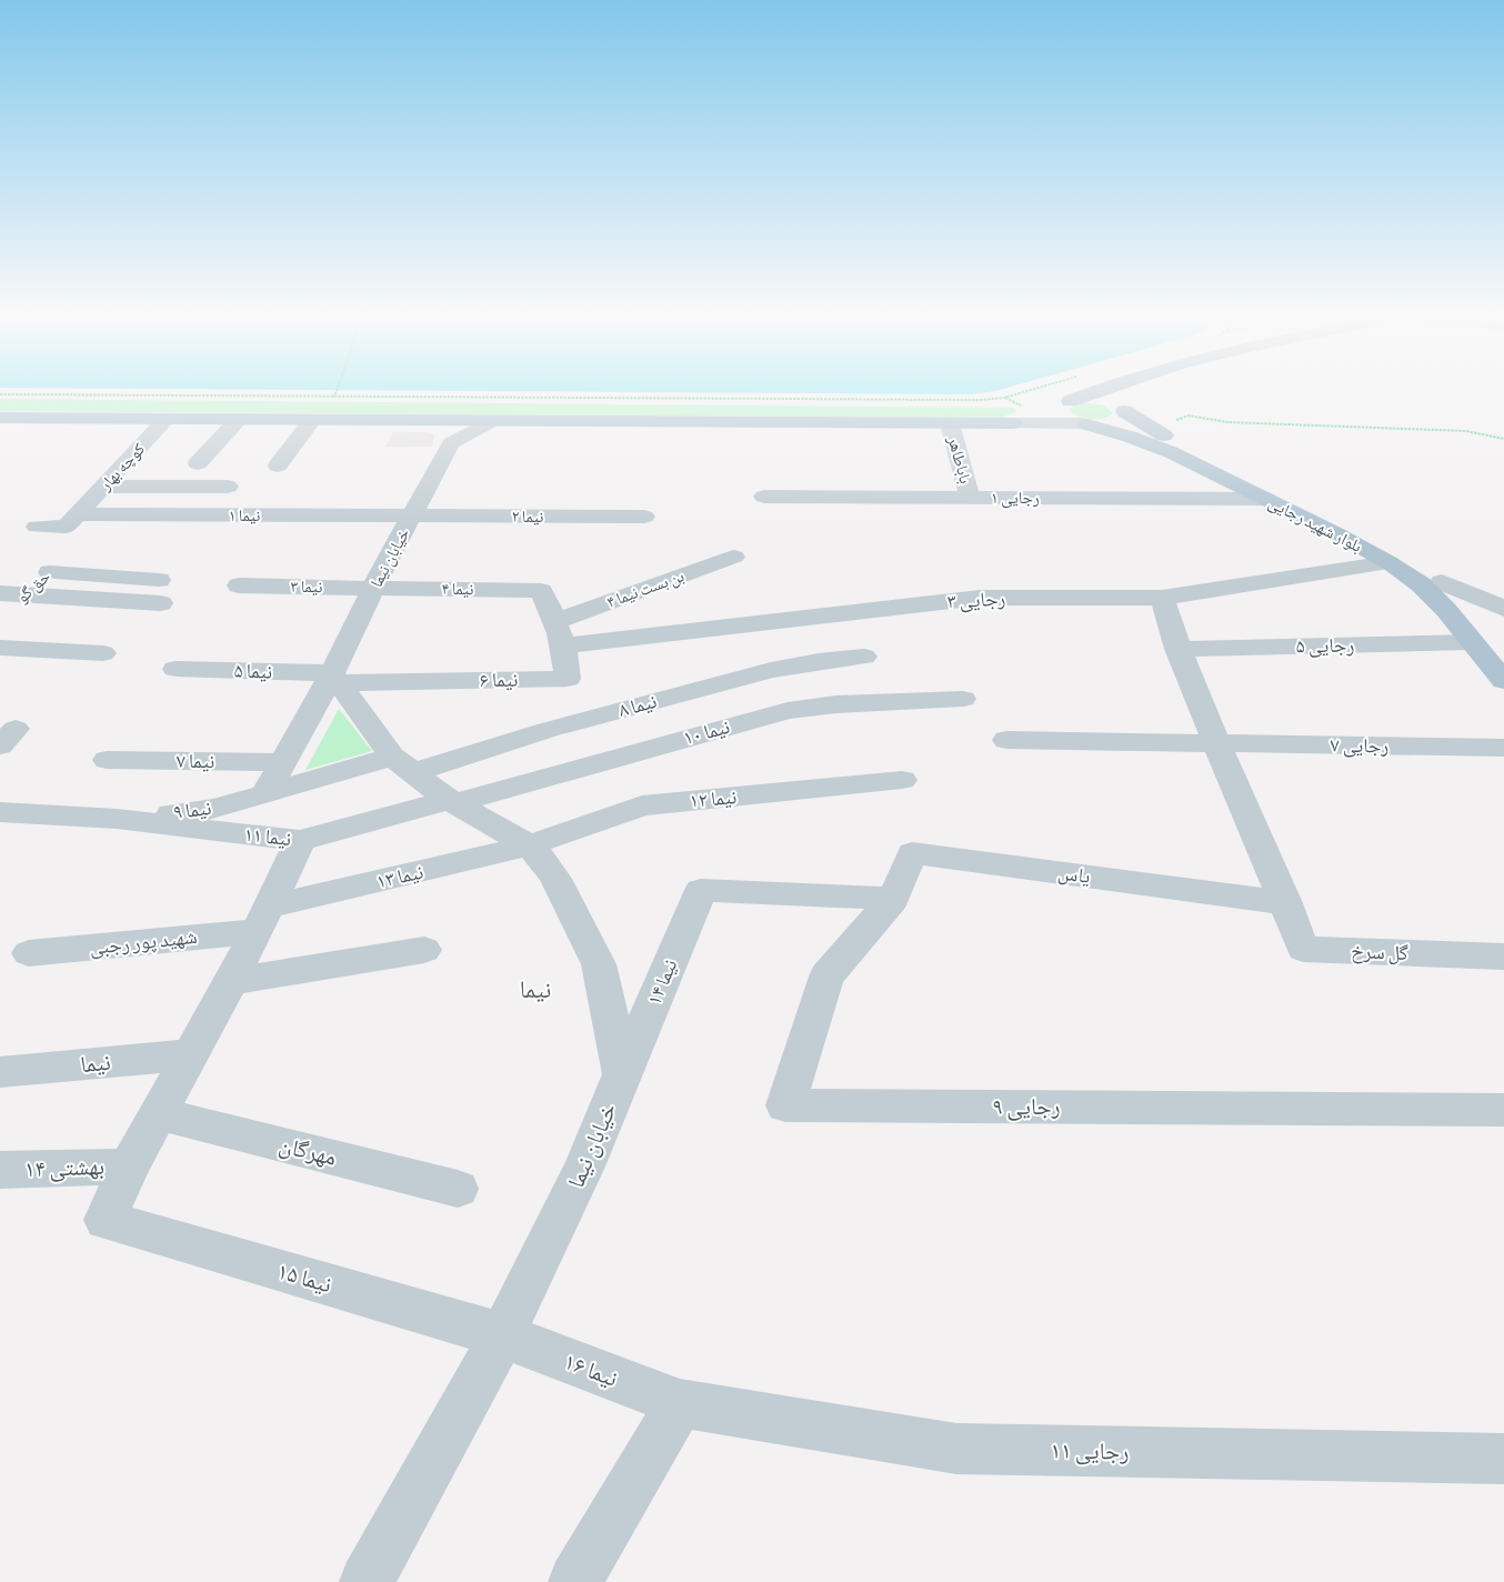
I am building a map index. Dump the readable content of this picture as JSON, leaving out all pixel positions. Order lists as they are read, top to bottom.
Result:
{
  "streets": {
    "main road": ["بلوار شهید رجایی"],
    "street": [
      "باباطاهر",
      "کوچه بهار",
      "رجایی ۱",
      "نیما ۱",
      "نیما ۲",
      "خیابان نیما",
      "حق گو",
      "نیما ۳",
      "نیما ۴",
      "بن بست نیما ۴",
      "رجایی ۳",
      "رجایی ۵",
      "نیما ۵",
      "نیما ۶",
      "نیما ۸",
      "نیما ۱۰",
      "رجایی ۷",
      "نیما ۷",
      "نیما ۱۲",
      "نیما ۹",
      "نیما ۱۱",
      "یاس",
      "نیما ۱۳",
      "شهید پور رجبی",
      "گل سرخ",
      "نیما ۱۴",
      "نیما",
      "رجایی ۹",
      "مهرگان",
      "بهشتی ۱۴",
      "نیما ۱۵",
      "نیما ۱۶",
      "رجایی ۱۱"
    ]
  },
  "crossings": [
    ["باباطاهر", "رجایی ۱"],
    ["کوچه بهار", "نیما ۱"],
    ["رجایی ۱", "بلوار شهید رجایی"],
    ["نیما ۱", "نیما ۲"],
    ["نیما ۱", "خیابان نیما"],
    ["نیما ۲", "خیابان نیما"],
    ["بلوار شهید رجایی", "رجایی ۳"],
    ["بلوار شهید رجایی", "رجایی ۵"],
    ["خیابان نیما", "نیما ۳"],
    ["خیابان نیما", "نیما ۴"],
    ["خیابان نیما", "نیما ۵"],
    ["خیابان نیما", "نیما ۶"],
    ["خیابان نیما", "نیما ۸"],
    ["خیابان نیما", "نیما ۷"],
    ["خیابان نیما", "نیما ۹"],
    ["خیابان نیما", "نیما ۱۴"],
    ["خیابان نیما", "نیما ۱۵"],
    ["خیابان نیما", "نیما ۱۶"],
    ["نیما ۳", "نیما ۴"],
    ["نیما ۴", "نیما ۶"],
    ["بن بست نیما ۴", "رجایی ۳"],
    ["بن بست نیما ۴", "نیما ۶"],
    ["رجایی ۳", "نیما ۶"],
    ["نیما ۵", "نیما ۶"],
    ["نیما ۸", "نیما ۹"],
    ["نیما ۱۰", "نیما ۱۱"],
    ["نیما ۱۲", "نیما ۱۳"],
    ["نیما ۹", "نیما ۱۱"],
    ["یاس", "گل سرخ"],
    ["یاس", "نیما ۱۴"],
    ["یاس", "رجایی ۹"],
    ["نیما ۱۳", "شهید پور رجبی"],
    ["نیما ۱۴", "رجایی ۹"],
    ["بهشتی ۱۴", "نیما ۱۵"],
    ["نیما ۱۵", "نیما ۱۶"],
    ["نیما ۱۶", "رجایی ۱۱"]
  ],
  "districts": ["نیما"]
}
